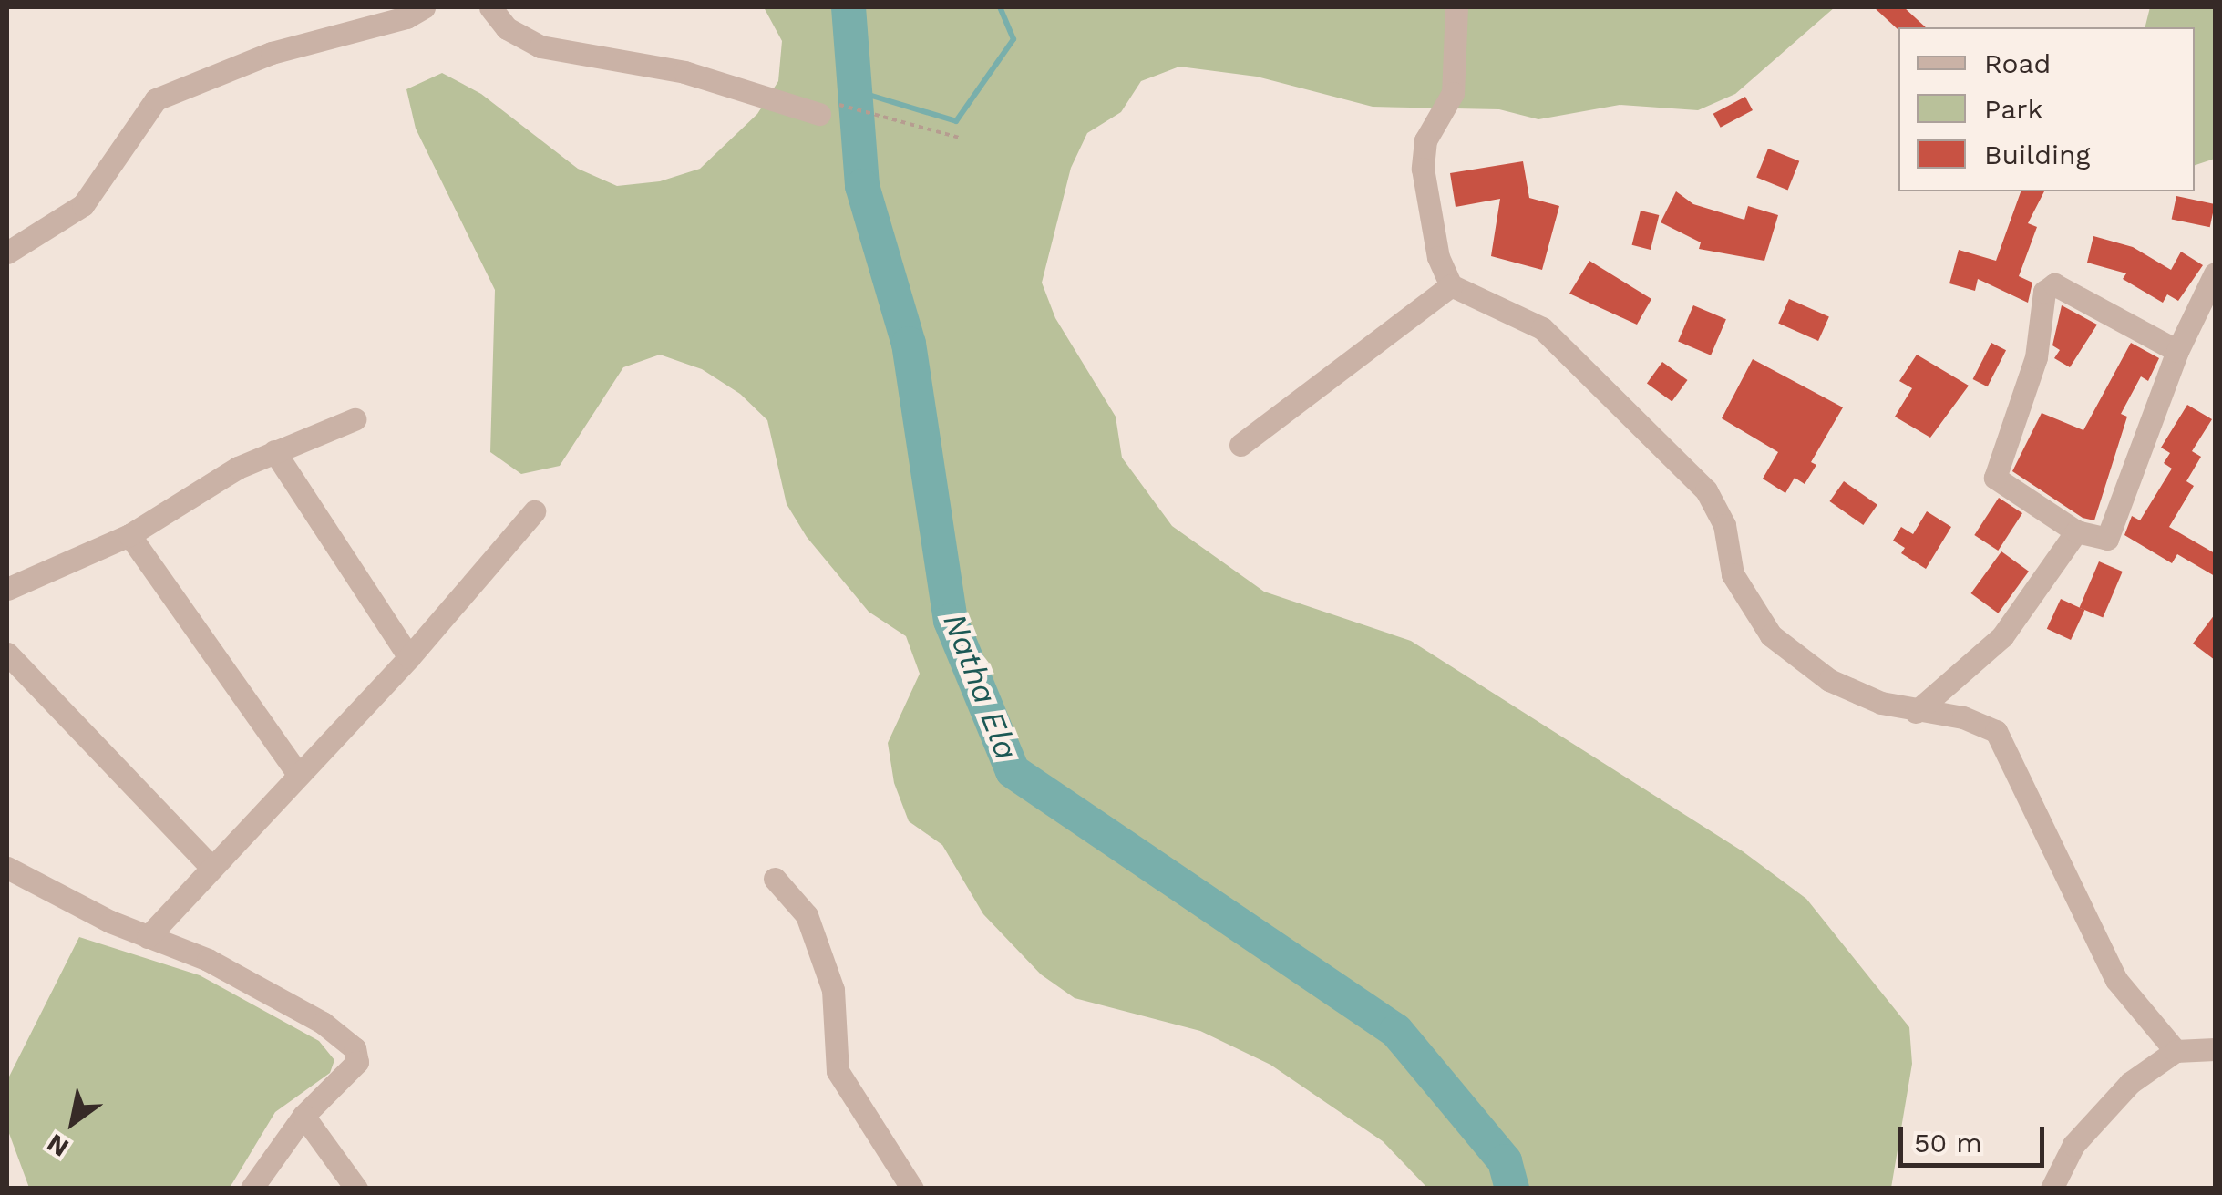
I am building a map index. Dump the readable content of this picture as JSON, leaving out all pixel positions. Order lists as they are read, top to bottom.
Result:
{
  "water": ["Natha Ela"],
  "legend": ["Road", "Park", "Building"],
  "scale_bar": "50 m",
  "north": "bottom left"
}
